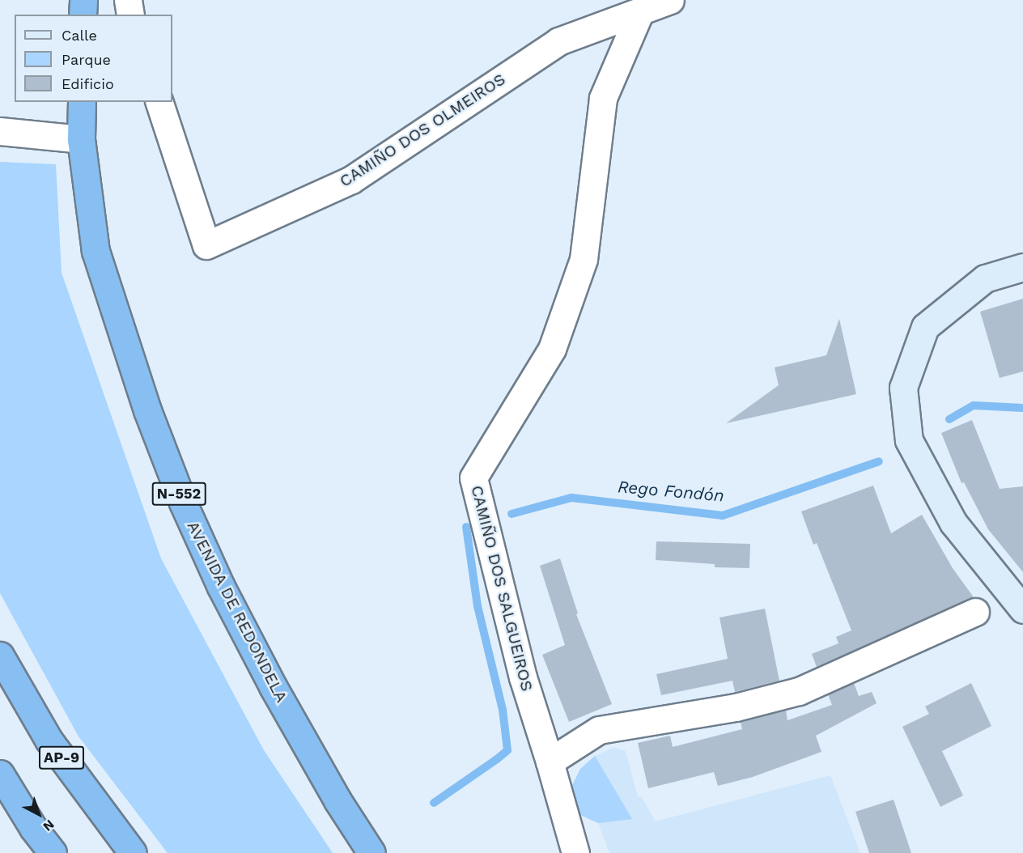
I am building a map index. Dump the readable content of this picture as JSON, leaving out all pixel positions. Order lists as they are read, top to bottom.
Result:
{
  "streets": {
    "highway": ["N-552", "AVENIDA DE REDONDELA", "AP-9"],
    "street": ["CAMIÑO DOS OLMEIROS", "CAMIÑO DOS SALGUEIROS"]
  },
  "crossings": [
    ["CAMIÑO DOS OLMEIROS", "CAMIÑO DOS SALGUEIROS"]
  ],
  "water": ["Rego Fondón"],
  "legend": ["Calle", "Parque", "Edificio"],
  "north": "bottom right"
}
